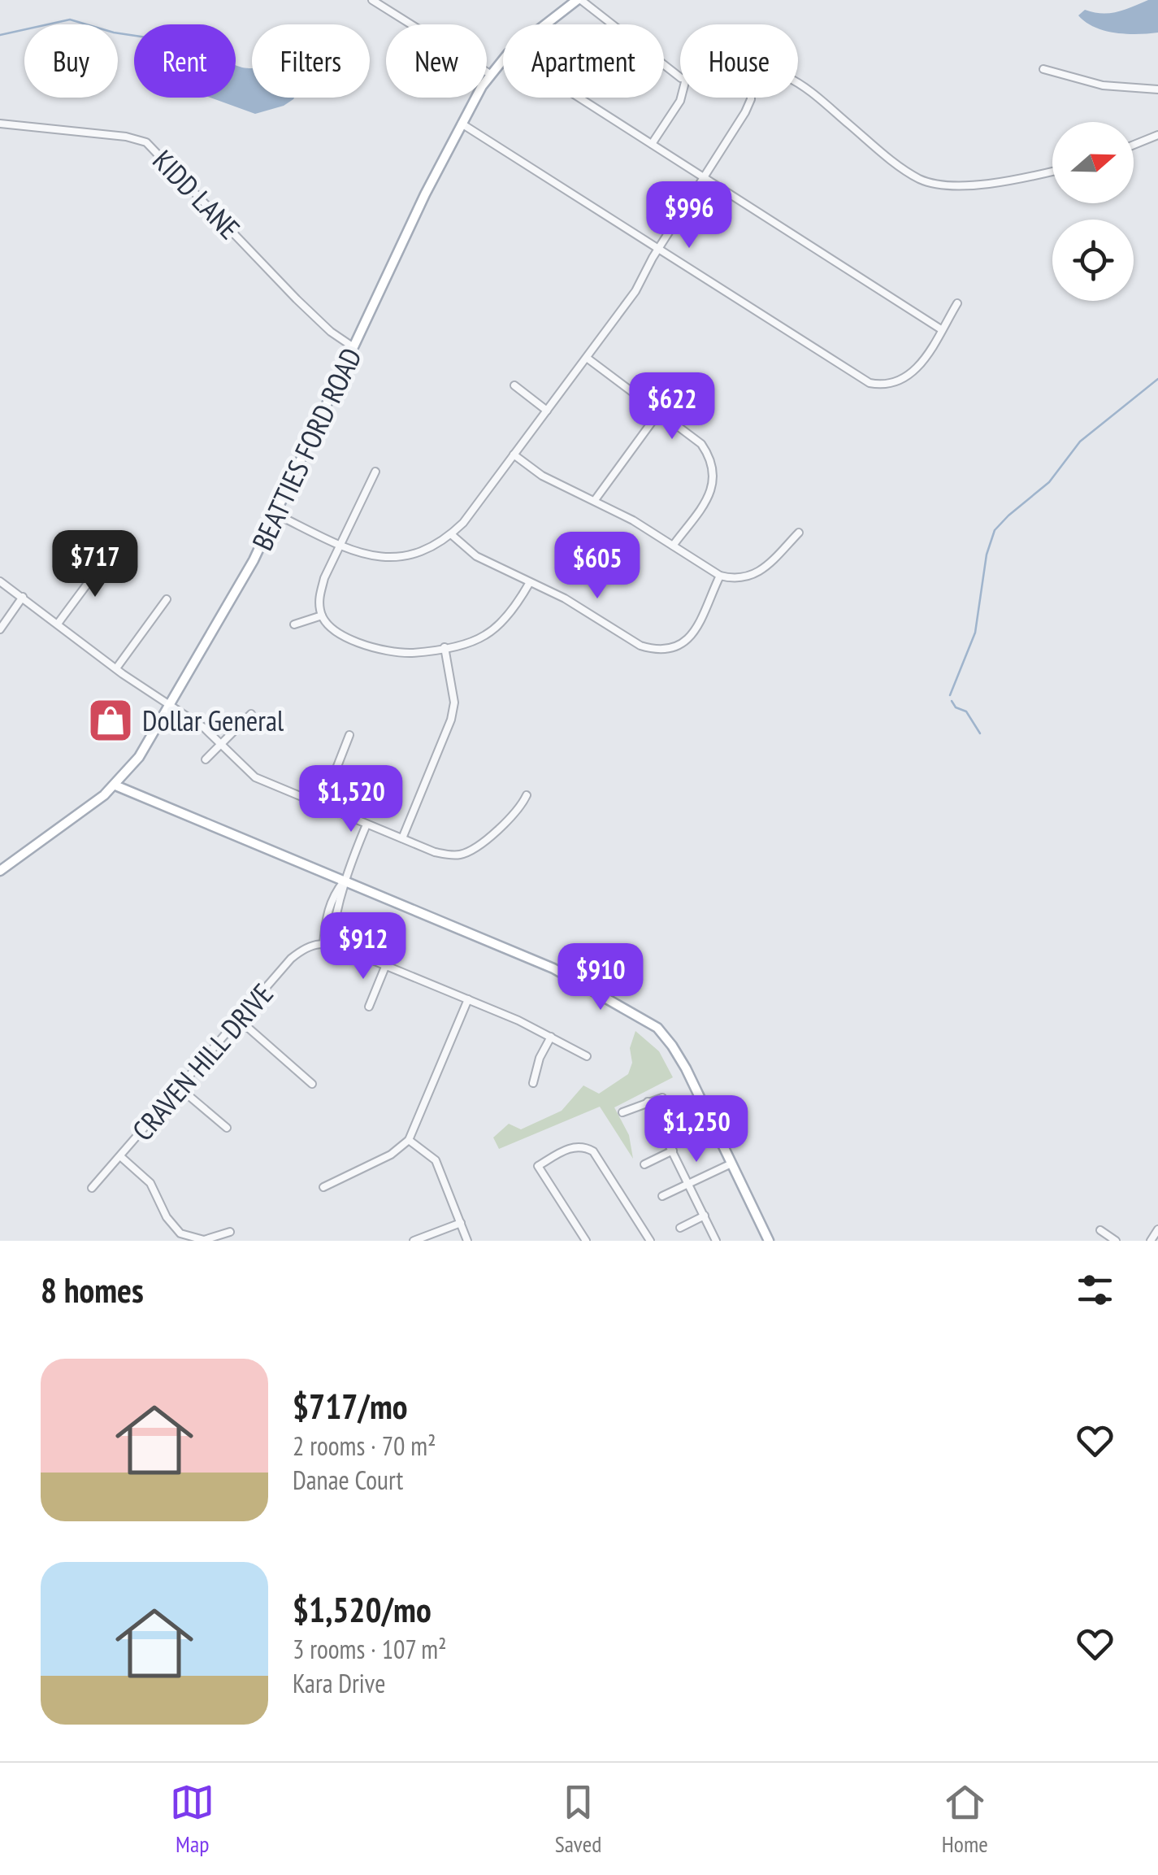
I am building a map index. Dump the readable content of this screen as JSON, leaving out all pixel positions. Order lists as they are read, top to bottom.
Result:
{
  "streets": {
    "main road": ["BEATTIES FORD ROAD"],
    "street": ["KIDD LANE", "CRAVEN HILL DRIVE"]
  },
  "crossings": [
    ["KIDD LANE", "BEATTIES FORD ROAD"]
  ],
  "places": {
    "shop": ["Dollar General"]
  },
  "north": "right",
  "page": {
    "chip": [
      "Buy",
      "Rent",
      "Filters",
      "New",
      "Apartment",
      "House"
    ],
    "price": [
      "$996",
      "$622",
      "$717",
      "$605",
      "$1,520",
      "$912",
      "$910",
      "$1,250"
    ],
    "heading": "8 homes",
    "list": [
      {
        "name": "$717/mo",
        "note": "2 rooms · 70 m² · Danae Court"
      },
      {
        "name": "$1,520/mo",
        "note": "3 rooms · 107 m² · Kara Drive"
      }
    ],
    "tabs": ["Map", "Saved", "Home"]
  }
}
